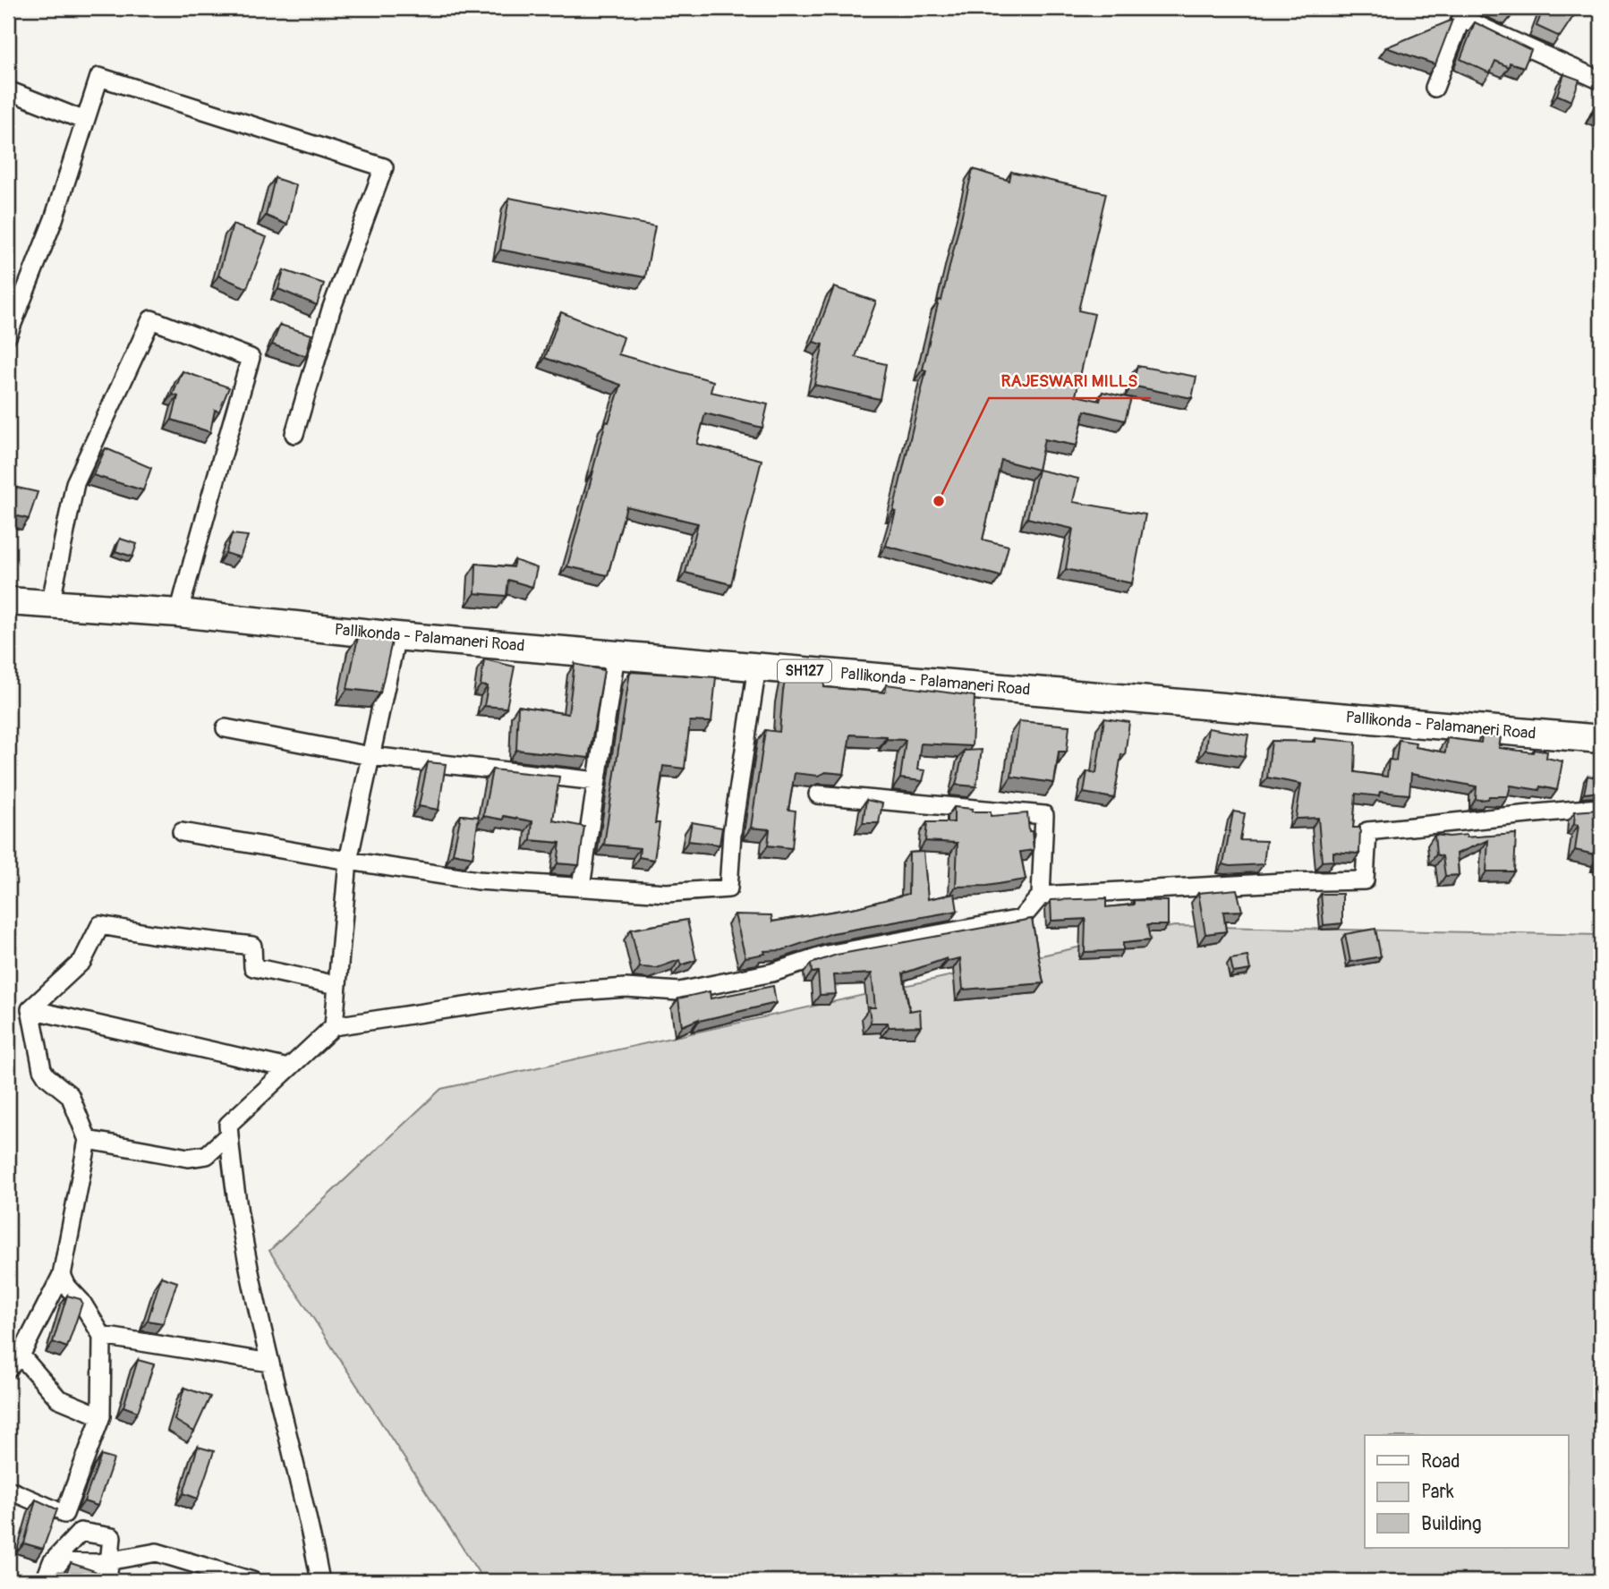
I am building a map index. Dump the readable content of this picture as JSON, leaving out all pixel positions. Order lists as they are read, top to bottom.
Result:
{
  "streets": {
    "main road": ["Pallikonda - Palamaneri Road", "SH127"]
  },
  "places": ["RAJESWARI MILLS"],
  "legend": ["Road", "Park", "Building"]
}
